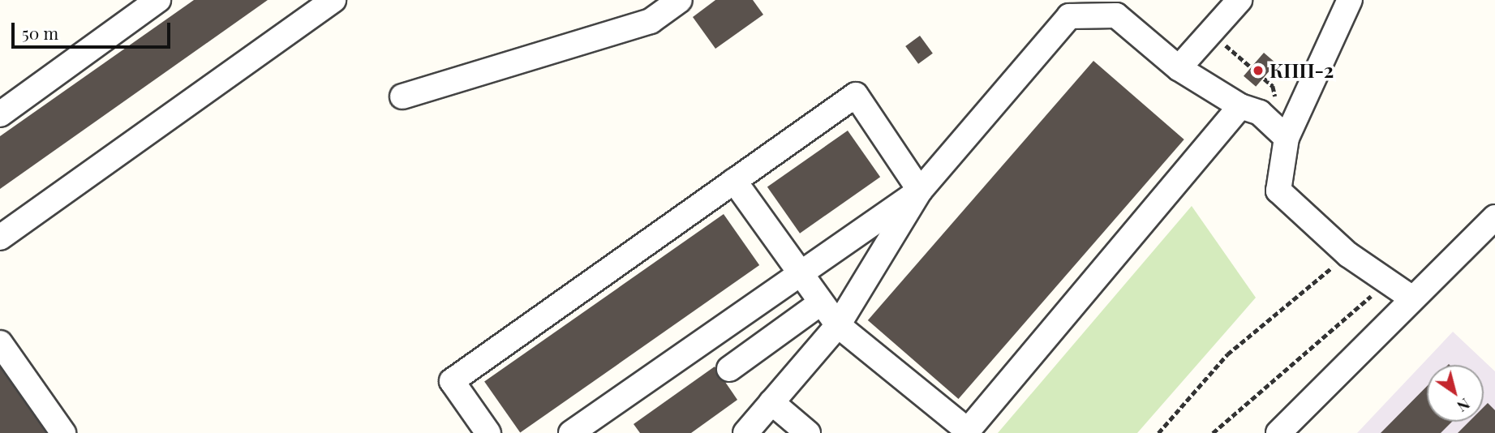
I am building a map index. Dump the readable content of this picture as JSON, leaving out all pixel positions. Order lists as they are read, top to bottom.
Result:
{
  "places": ["КПП-2"],
  "scale_bar": "50 m",
  "north": "bottom right"
}
